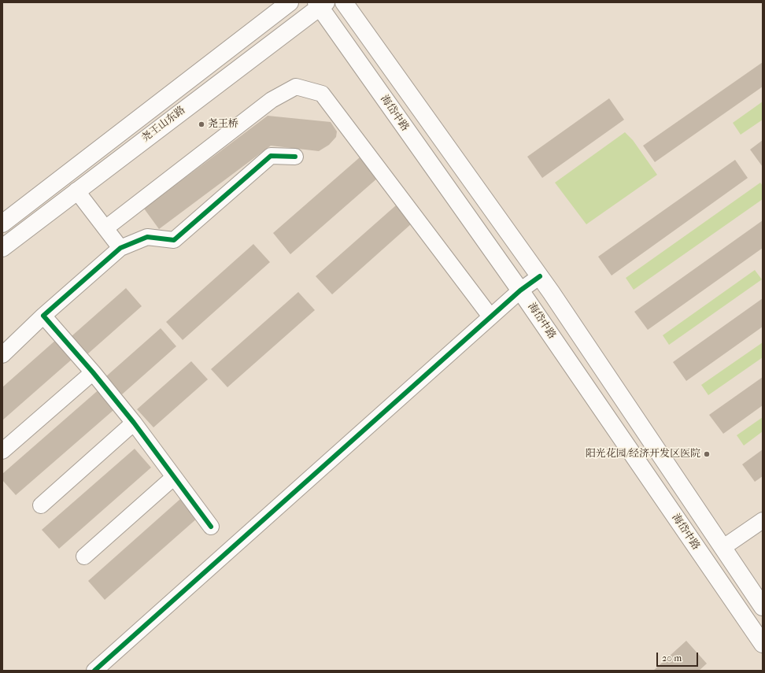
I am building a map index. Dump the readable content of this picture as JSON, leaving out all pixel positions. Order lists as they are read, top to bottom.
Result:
{
  "streets": {
    "main road": ["海岱中路", "尧王山东路"]
  },
  "crossings": [
    ["海岱中路", "尧王山东路"]
  ],
  "places": ["尧王桥", "阳光花园/经济开发区医院"],
  "scale_bar": "20 m"
}
